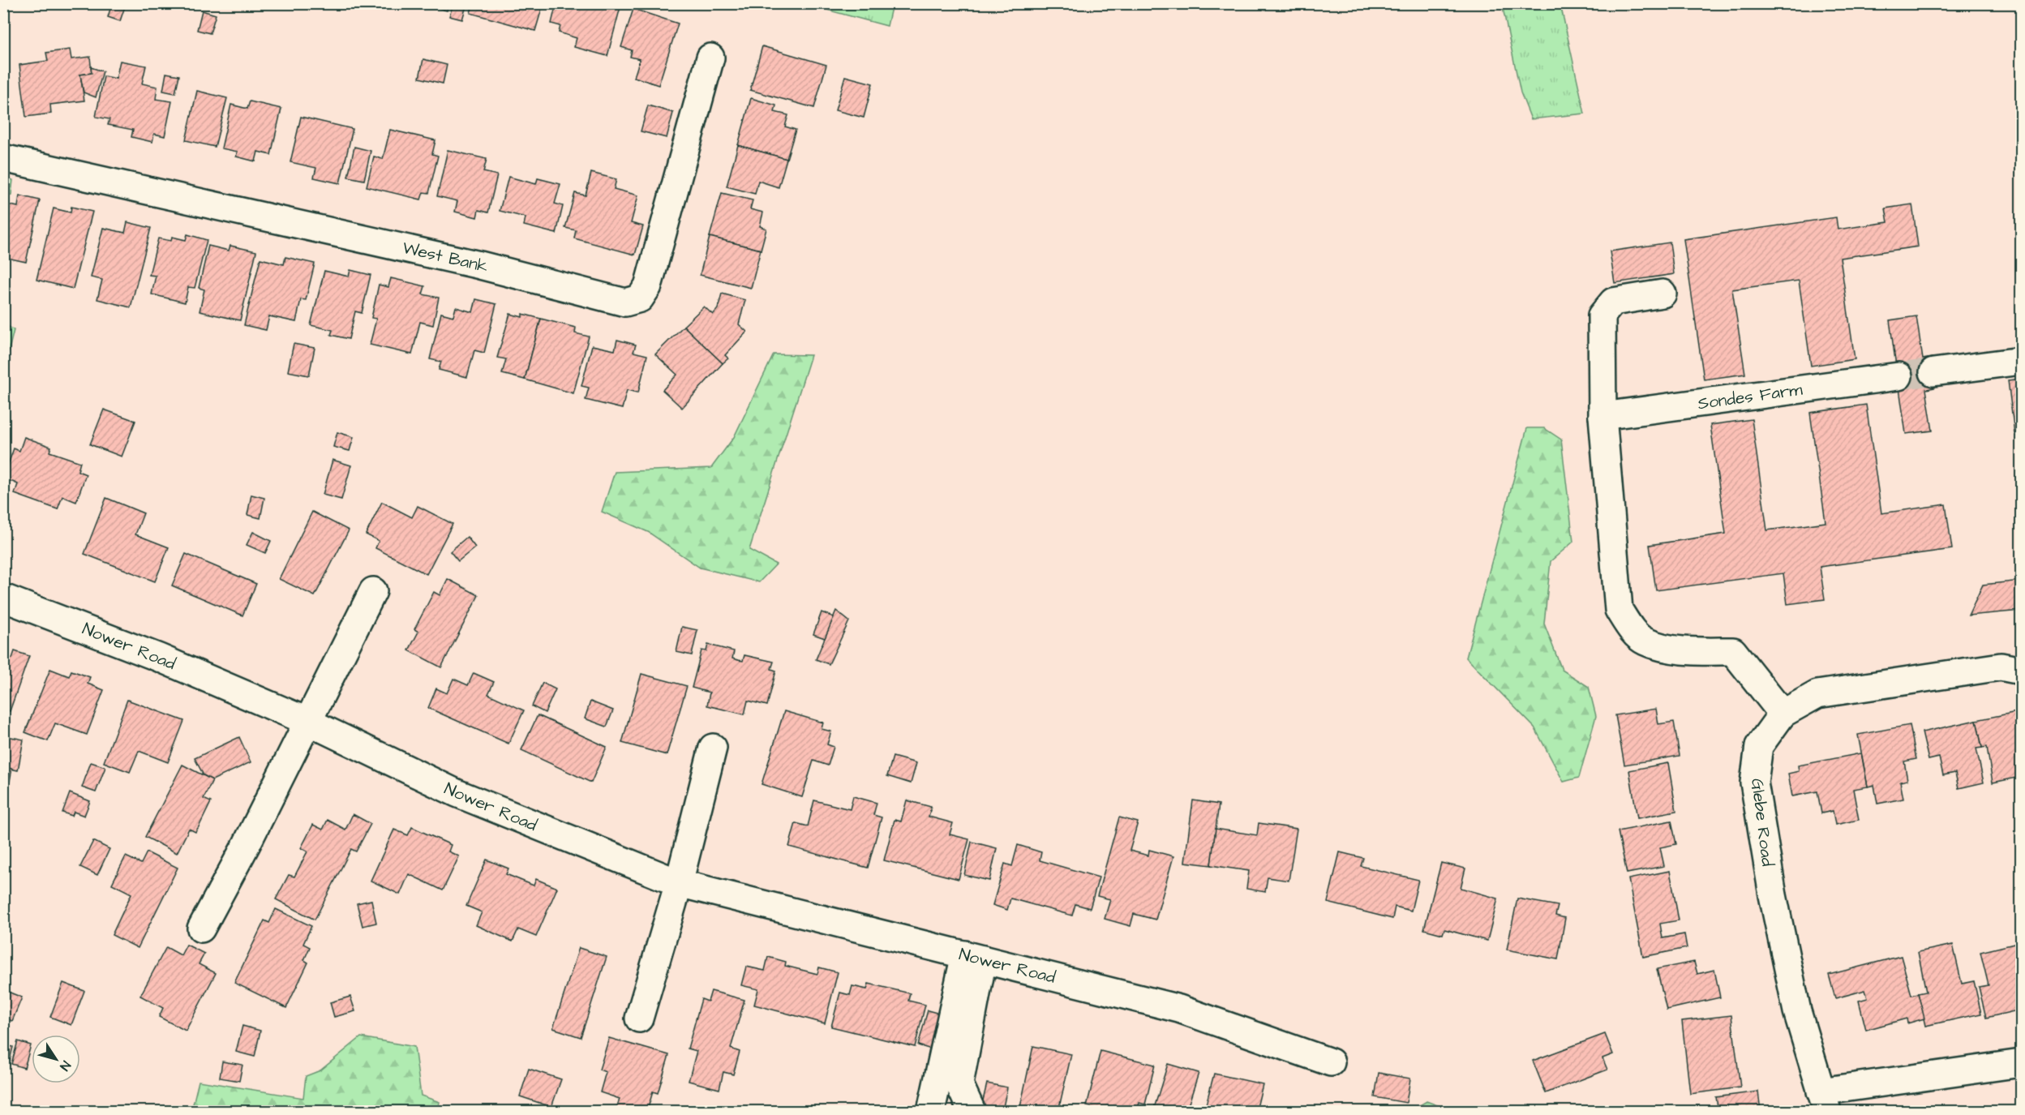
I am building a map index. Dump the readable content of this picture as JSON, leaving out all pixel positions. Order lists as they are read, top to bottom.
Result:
{
  "streets": {
    "street": [
      "West Bank",
      "Sondes Farm",
      "Nower Road",
      "Glebe Road"
    ]
  },
  "north": "bottom right"
}
